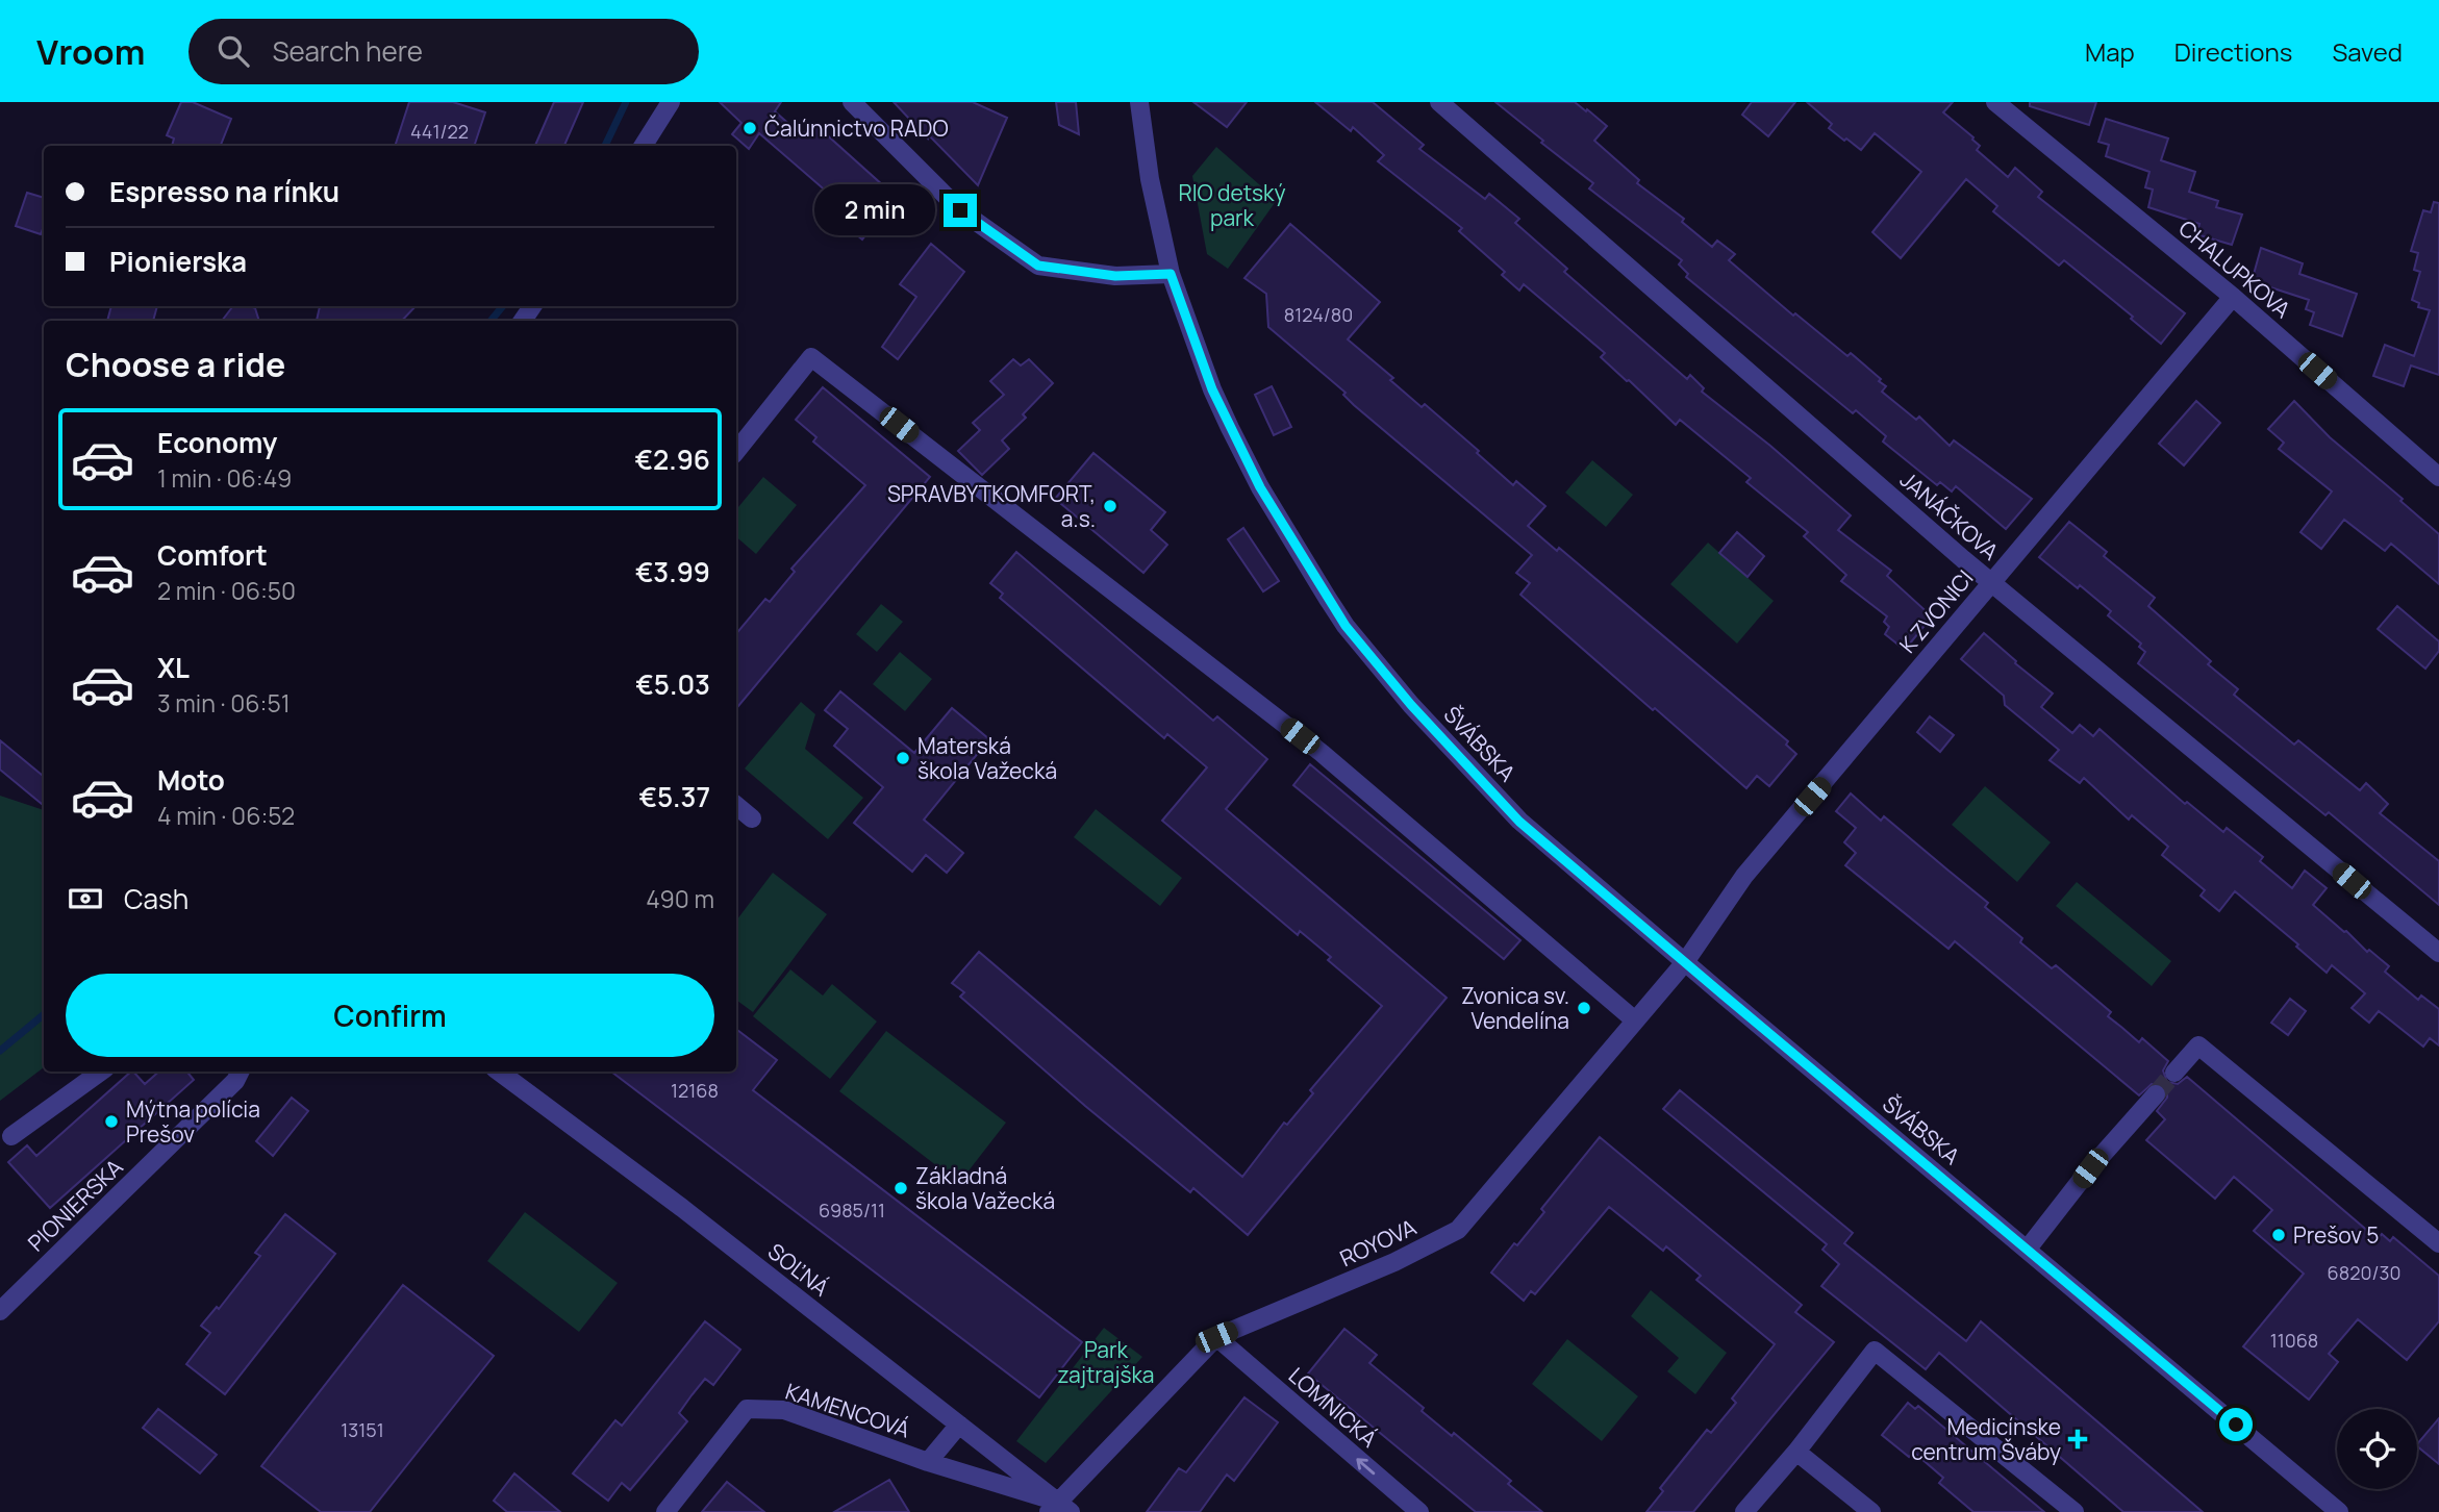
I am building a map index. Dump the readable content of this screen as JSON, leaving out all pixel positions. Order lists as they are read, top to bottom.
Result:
{
  "streets": {
    "street": [
      "CHALUPKOVA",
      "JANÁČKOVA",
      "K ZVONICI",
      "ŠVÁBSKA",
      "PIONIERSKA",
      "ROYOVA",
      "SOĽNÁ",
      "LOMNICKÁ",
      "KAMENCOVÁ"
    ]
  },
  "crossings": [
    ["CHALUPKOVA", "K ZVONICI"],
    ["JANÁČKOVA", "K ZVONICI"],
    ["K ZVONICI", "ŠVÁBSKA"],
    ["K ZVONICI", "ROYOVA"],
    ["ŠVÁBSKA", "ROYOVA"],
    ["ROYOVA", "SOĽNÁ"],
    ["ROYOVA", "LOMNICKÁ"],
    ["ROYOVA", "KAMENCOVÁ"],
    ["SOĽNÁ", "KAMENCOVÁ"]
  ],
  "one_way": ["LOMNICKÁ"],
  "parks": ["RIO detský park", "Park zajtrajška"],
  "places": {
    "other": [
      "Čalúnnictvo RADO",
      "SPRAVBYTKOMFORT, a.s.",
      "Materská škola Važecká",
      "Zvonica sv. Vendelína",
      "Mýtna polícia Prešov",
      "Základná škola Važecká",
      "Prešov 5"
    ],
    "health": ["Medicínske centrum Šváby"]
  },
  "house_numbers": [
    "441/22",
    "8124/80",
    "12168",
    "6985/11",
    "6820/30",
    "11068",
    "13151"
  ],
  "page": {
    "header": "Vroom",
    "search": "Search here",
    "nav": ["Map", "Directions", "Saved"],
    "banner": ["Espresso na rínku", "Pionierska"],
    "bubble": "2 min",
    "heading": "Choose a ride",
    "list": [
      {
        "name": "Economy",
        "note": "1 min · 06:49",
        "value": "€2.96"
      },
      {
        "name": "Comfort",
        "note": "2 min · 06:50",
        "value": "€3.99"
      },
      {
        "name": "XL",
        "note": "3 min · 06:51",
        "value": "€5.03"
      },
      {
        "name": "Moto",
        "note": "4 min · 06:52",
        "value": "€5.37"
      }
    ],
    "pay": ["Cash", "490 m"],
    "buttons": "Confirm"
  }
}
